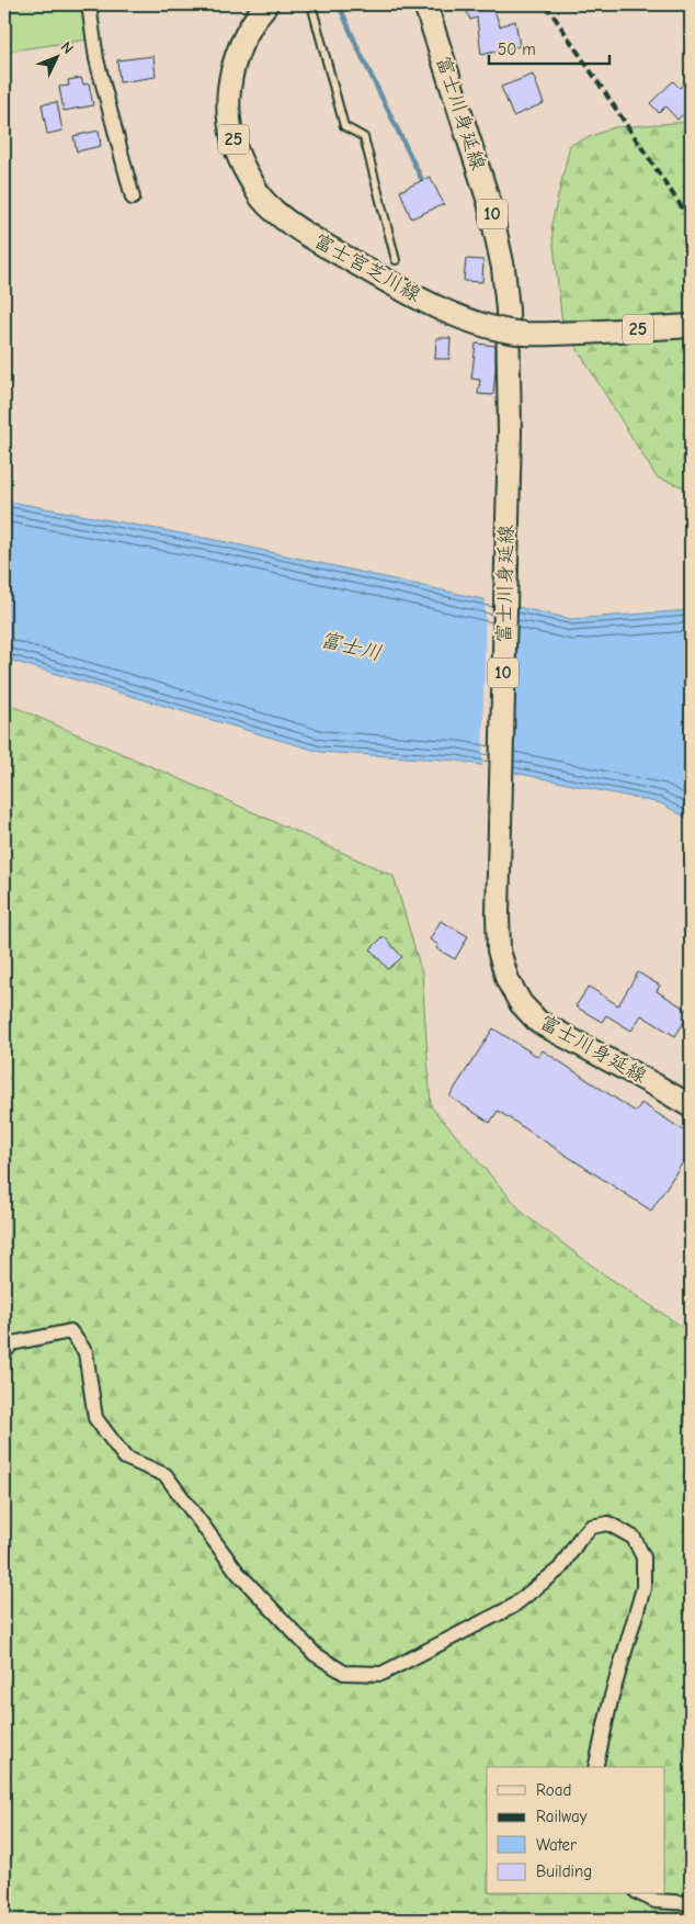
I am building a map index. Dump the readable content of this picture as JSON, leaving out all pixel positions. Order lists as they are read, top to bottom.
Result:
{
  "streets": {
    "main road": [
      "富士川身延線",
      "25",
      "10",
      "富士宮芝川線"
    ]
  },
  "water": ["富士川"],
  "legend": [
    "Road",
    "Railway",
    "Water",
    "Building"
  ],
  "scale_bar": "50 m",
  "north": "top right"
}
